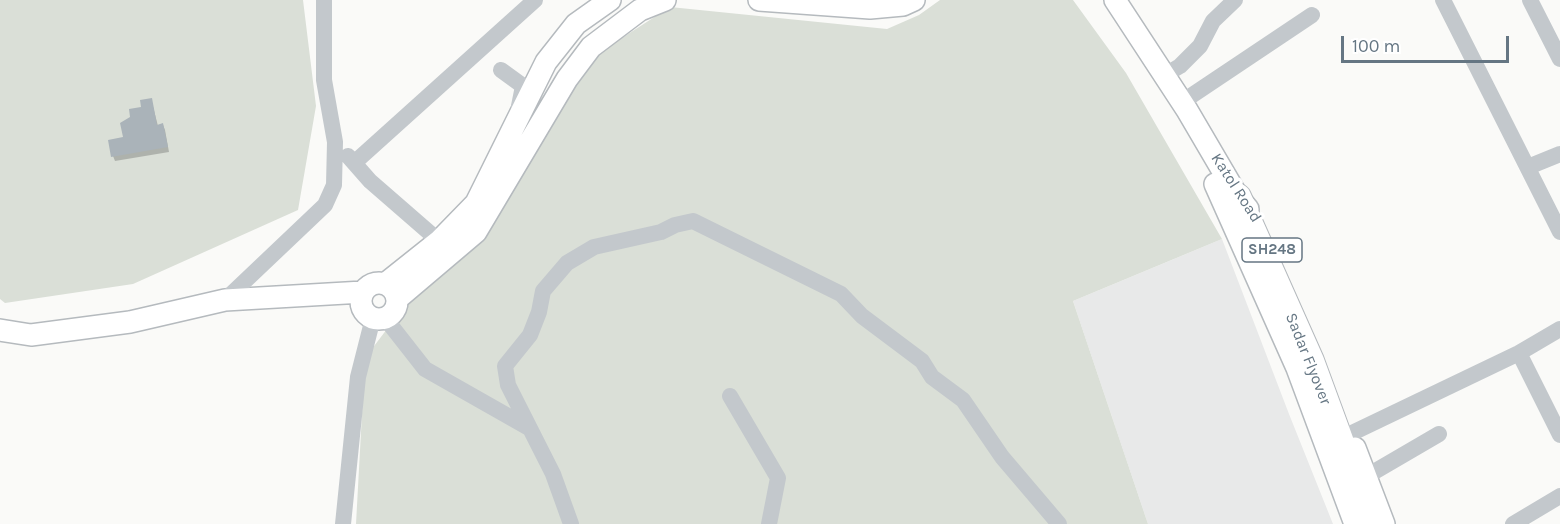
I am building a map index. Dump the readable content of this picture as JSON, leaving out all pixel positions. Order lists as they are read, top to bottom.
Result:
{
  "streets": {
    "highway": ["Sadar Flyover"],
    "main road": ["Katol Road", "SH248"]
  },
  "crossings": [
    ["Katol Road", "Sadar Flyover"]
  ],
  "scale_bar": "100 m"
}
